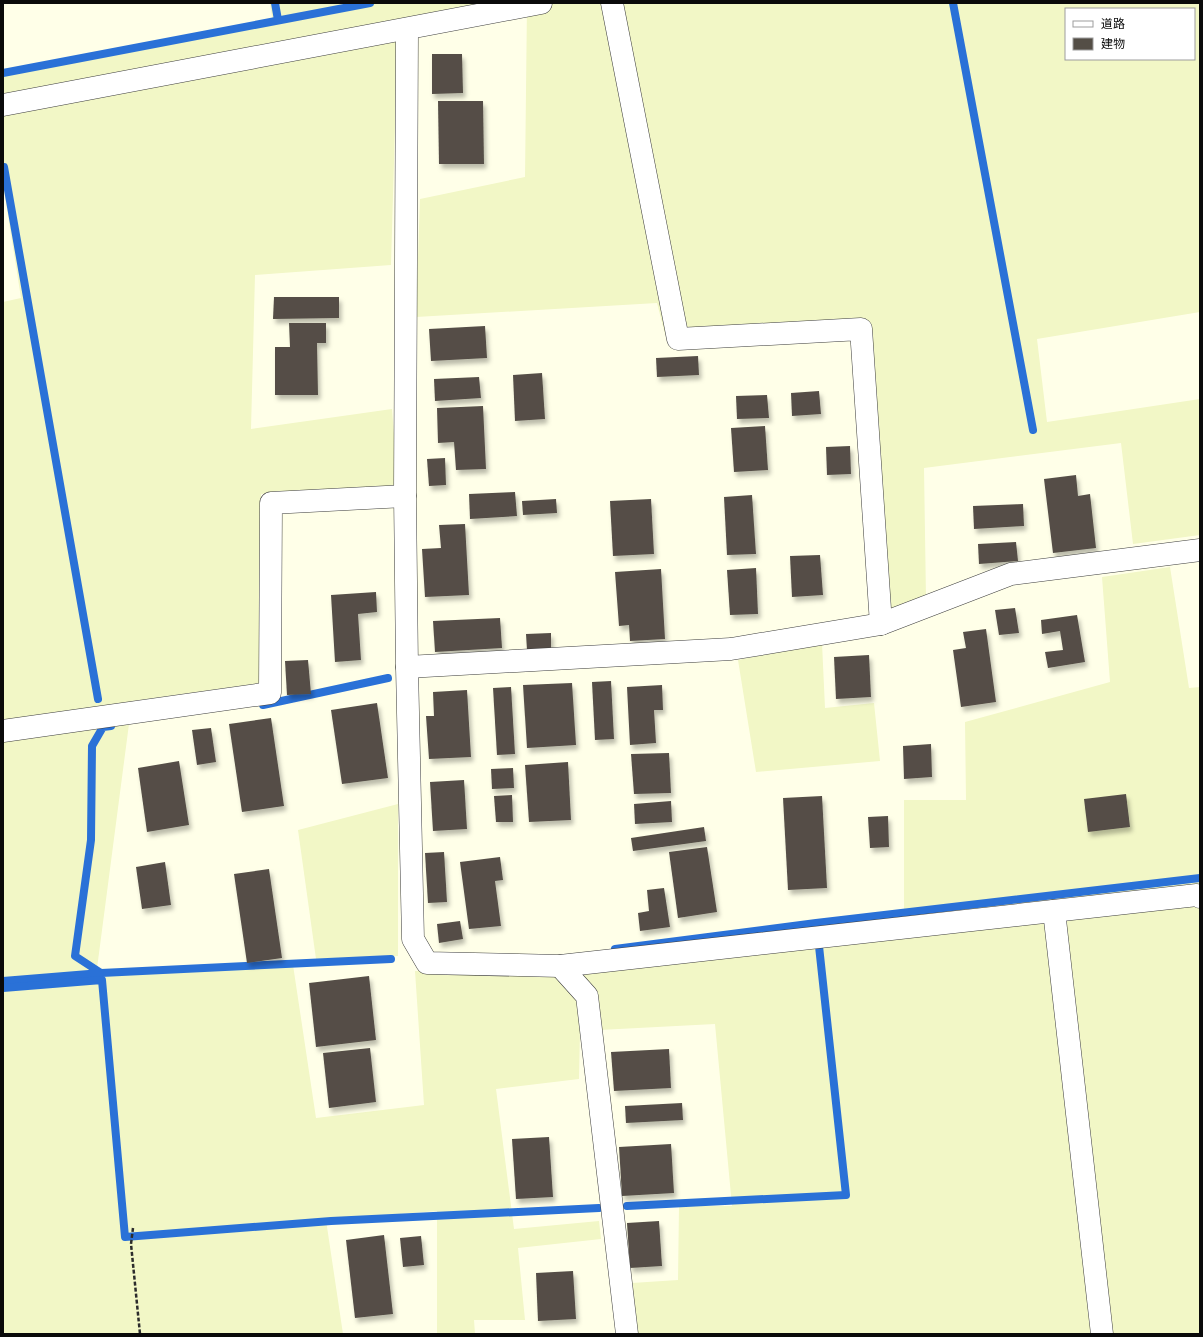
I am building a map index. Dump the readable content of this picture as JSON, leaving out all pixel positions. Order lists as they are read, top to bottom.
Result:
{
  "legend": ["道路", "建物"]
}
